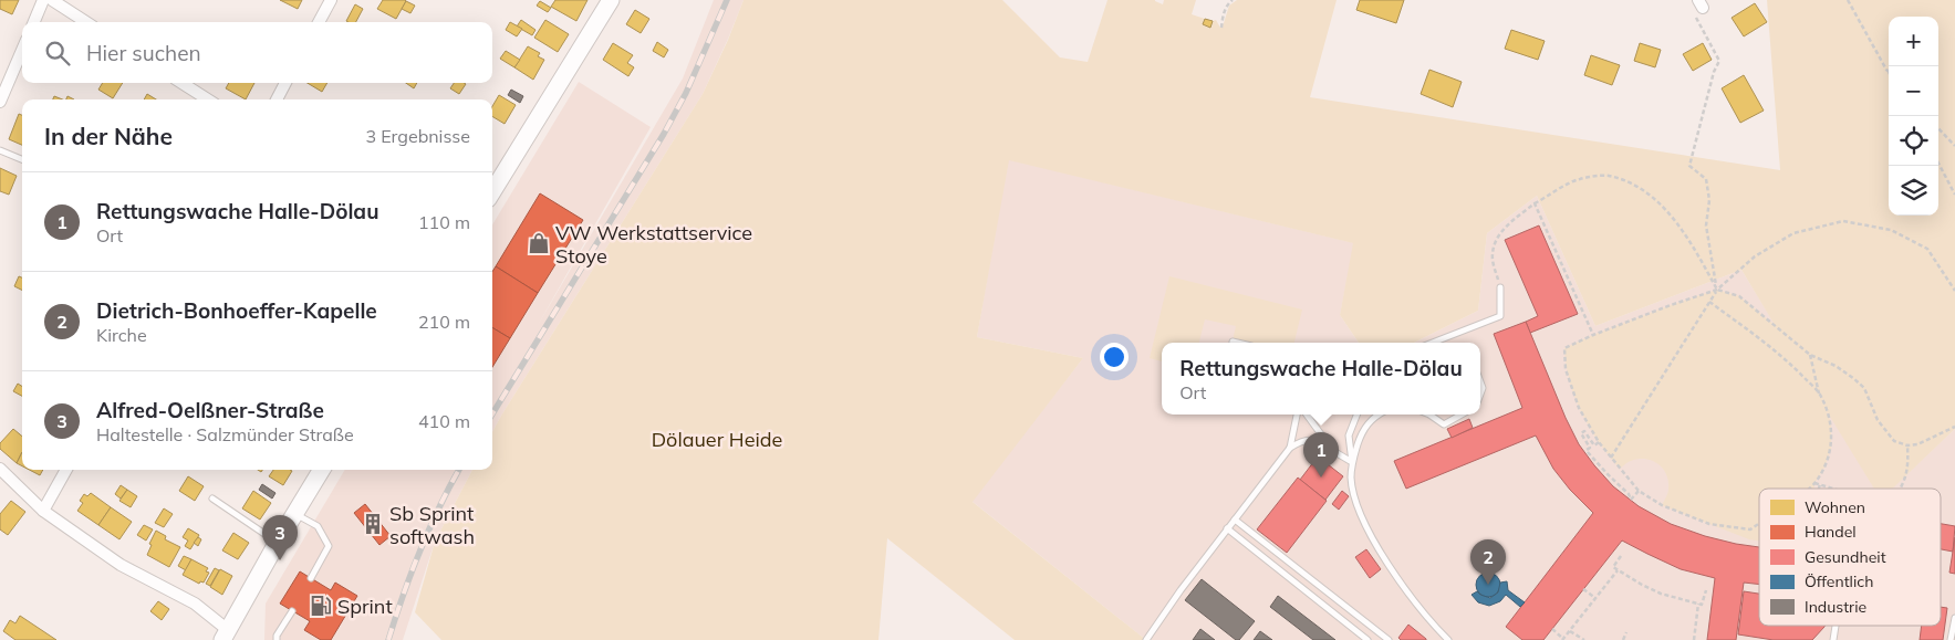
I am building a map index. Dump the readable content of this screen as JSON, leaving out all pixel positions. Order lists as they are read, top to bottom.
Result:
{
  "parks": ["Dölauer Heide"],
  "places": {
    "shop": ["VW Werkstattservice Stoye"],
    "building": ["Sb Sprint softwash"],
    "fuel station": ["Sprint"]
  },
  "legend": [
    "Wohnen",
    "Handel",
    "Gesundheit",
    "Öffentlich",
    "Industrie"
  ],
  "page": {
    "map_buttons": ["+", "−"],
    "search": "Hier suchen",
    "heading": ["In der Nähe", "3 Ergebnisse"],
    "list": [
      {
        "mark": "1",
        "name": "Rettungswache Halle-Dölau",
        "note": "Ort",
        "value": "110 m"
      },
      {
        "mark": "2",
        "name": "Dietrich-Bonhoeffer-Kapelle",
        "note": "Kirche",
        "value": "210 m"
      },
      {
        "mark": "3",
        "name": "Alfred-Oelßner-Straße",
        "note": "Haltestelle · Salzmünder Straße",
        "value": "410 m"
      }
    ],
    "popup": ["Rettungswache Halle-Dölau", "Ort"],
    "pins": ["1", "3", "2"]
  }
}
